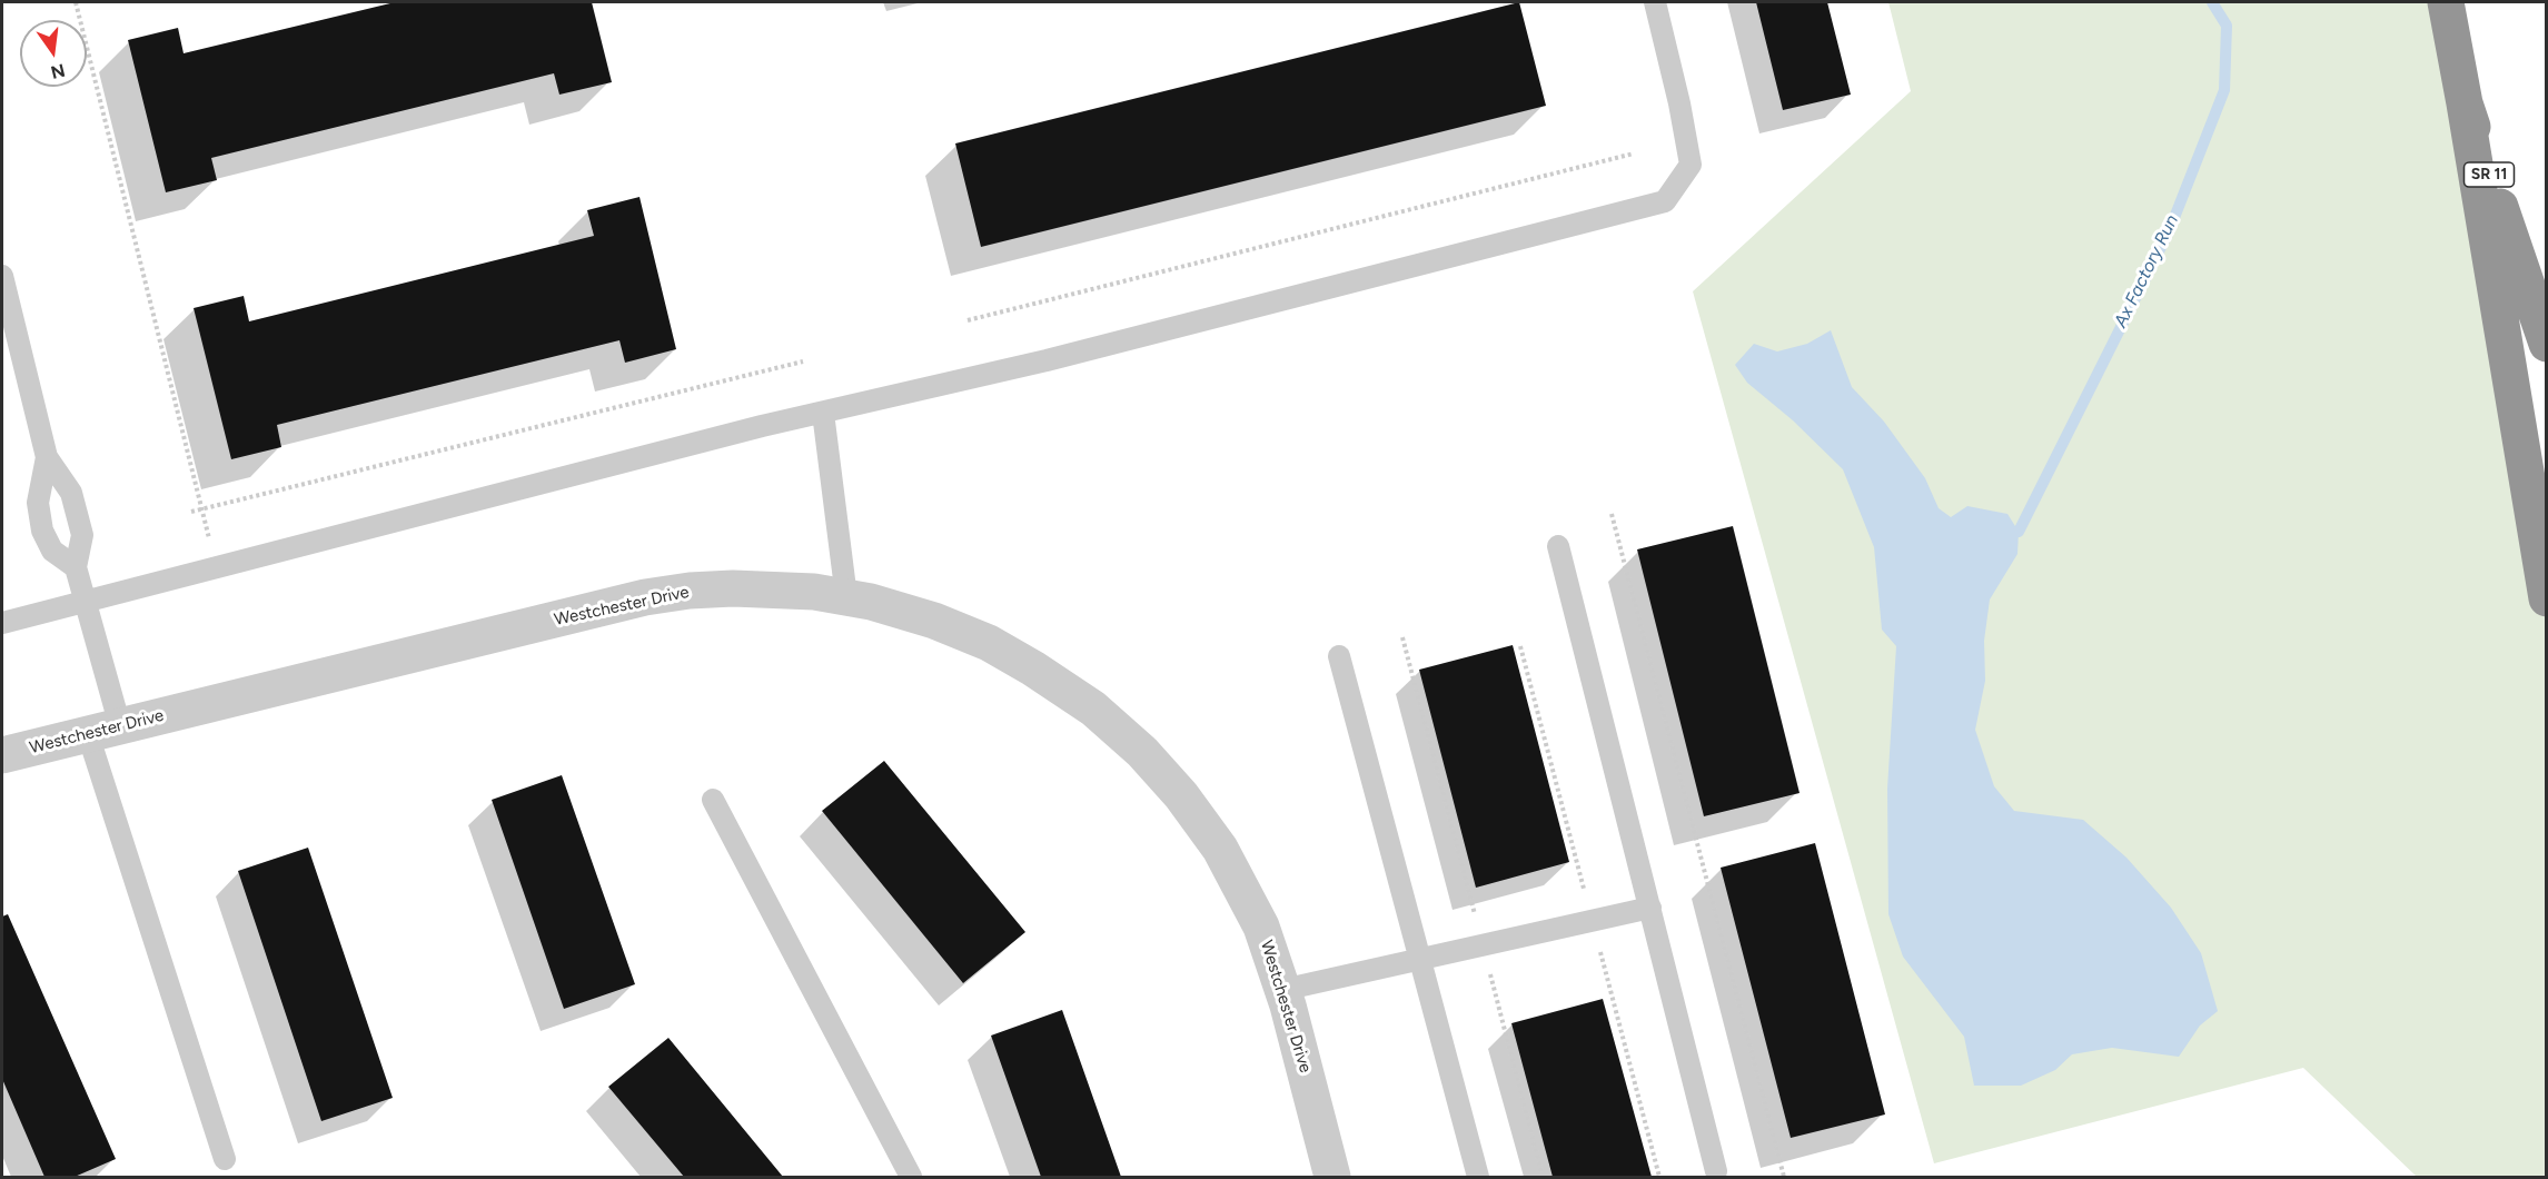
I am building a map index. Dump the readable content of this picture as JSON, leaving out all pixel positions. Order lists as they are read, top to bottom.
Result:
{
  "streets": {
    "highway": ["SR 11"],
    "street": ["Westchester Drive"]
  },
  "water": ["Ax Factory Run"],
  "north": "bottom"
}
